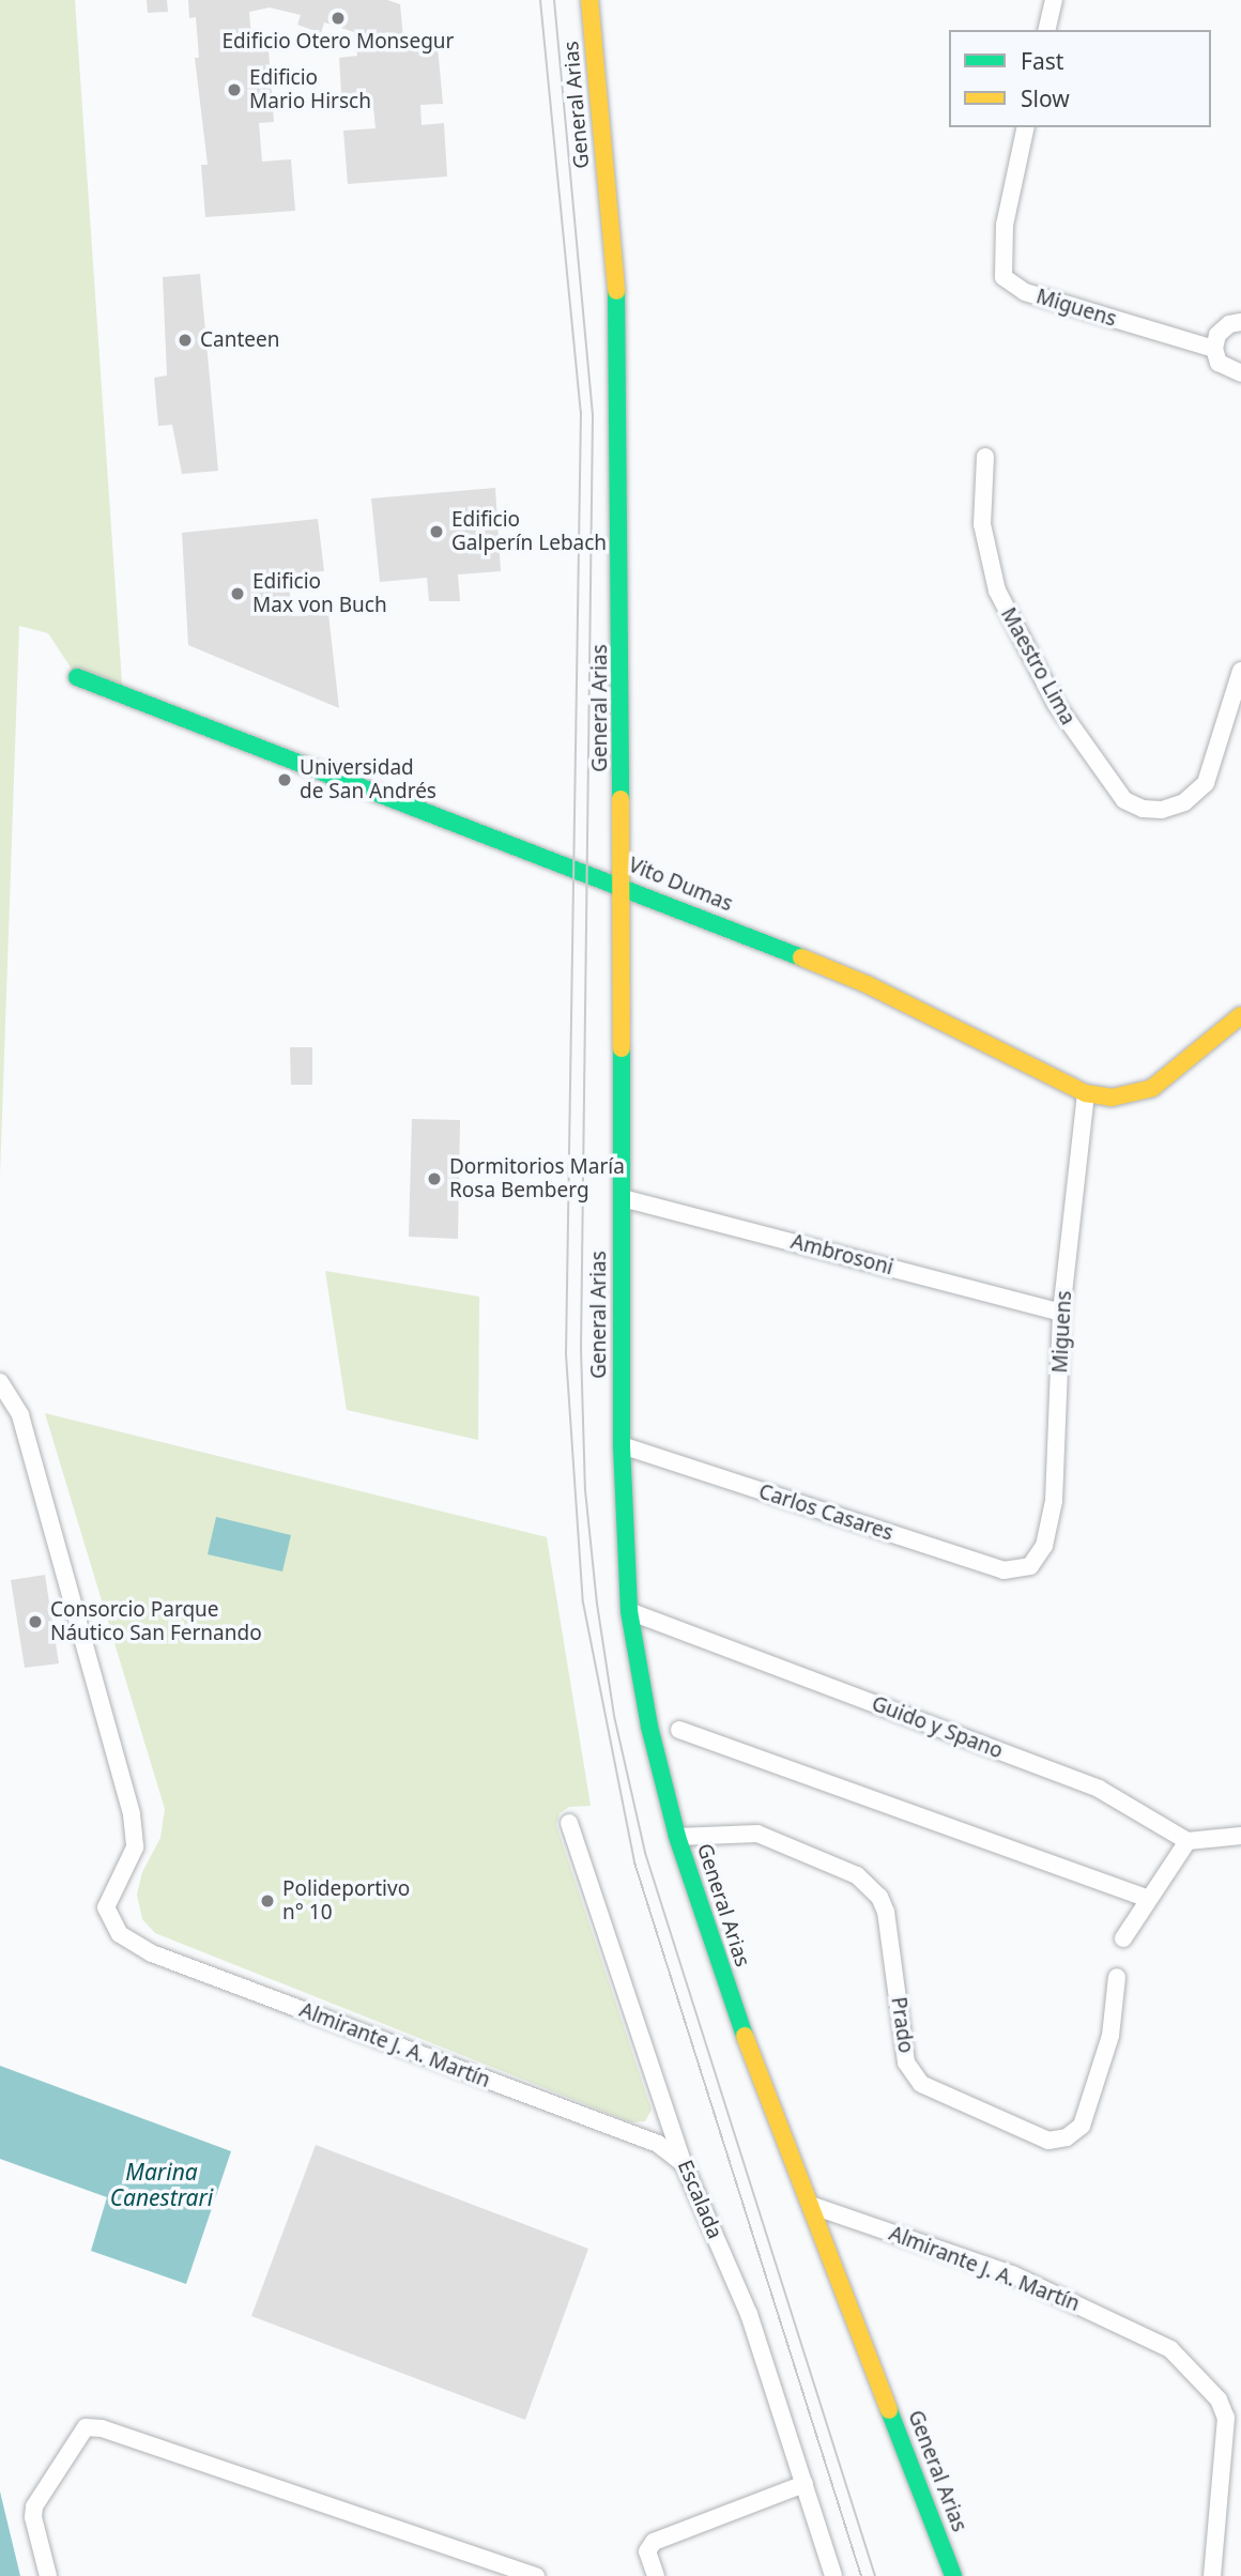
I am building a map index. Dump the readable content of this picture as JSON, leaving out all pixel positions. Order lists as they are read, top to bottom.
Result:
{
  "streets": {
    "street": [
      "General Arias",
      "Miguens",
      "Maestro Lima",
      "Vito Dumas",
      "Ambrosoni",
      "Carlos Casares",
      "Guido y Spano",
      "Prado",
      "Almirante J. A. Martín",
      "Escalada"
    ]
  },
  "crossings": [
    ["General Arias", "Vito Dumas"],
    ["General Arias", "Ambrosoni"],
    ["General Arias", "Carlos Casares"],
    ["General Arias", "Guido y Spano"],
    ["General Arias", "Prado"],
    ["General Arias", "Almirante J. A. Martín"],
    ["Miguens", "Vito Dumas"],
    ["Miguens", "Ambrosoni"],
    ["Miguens", "Carlos Casares"],
    ["Almirante J. A. Martín", "Escalada"]
  ],
  "water": ["Marina Canestrari"],
  "places": [
    "Edificio Otero Monsegur",
    "Edificio Mario Hirsch",
    "Canteen",
    "Edificio Galperín Lebach",
    "Edificio Max von Buch",
    "Universidad de San Andrés",
    "Dormitorios María Rosa Bemberg",
    "Consorcio Parque Náutico San Fernando",
    "Polideportivo n° 10"
  ],
  "legend": ["Fast", "Slow"]
}
